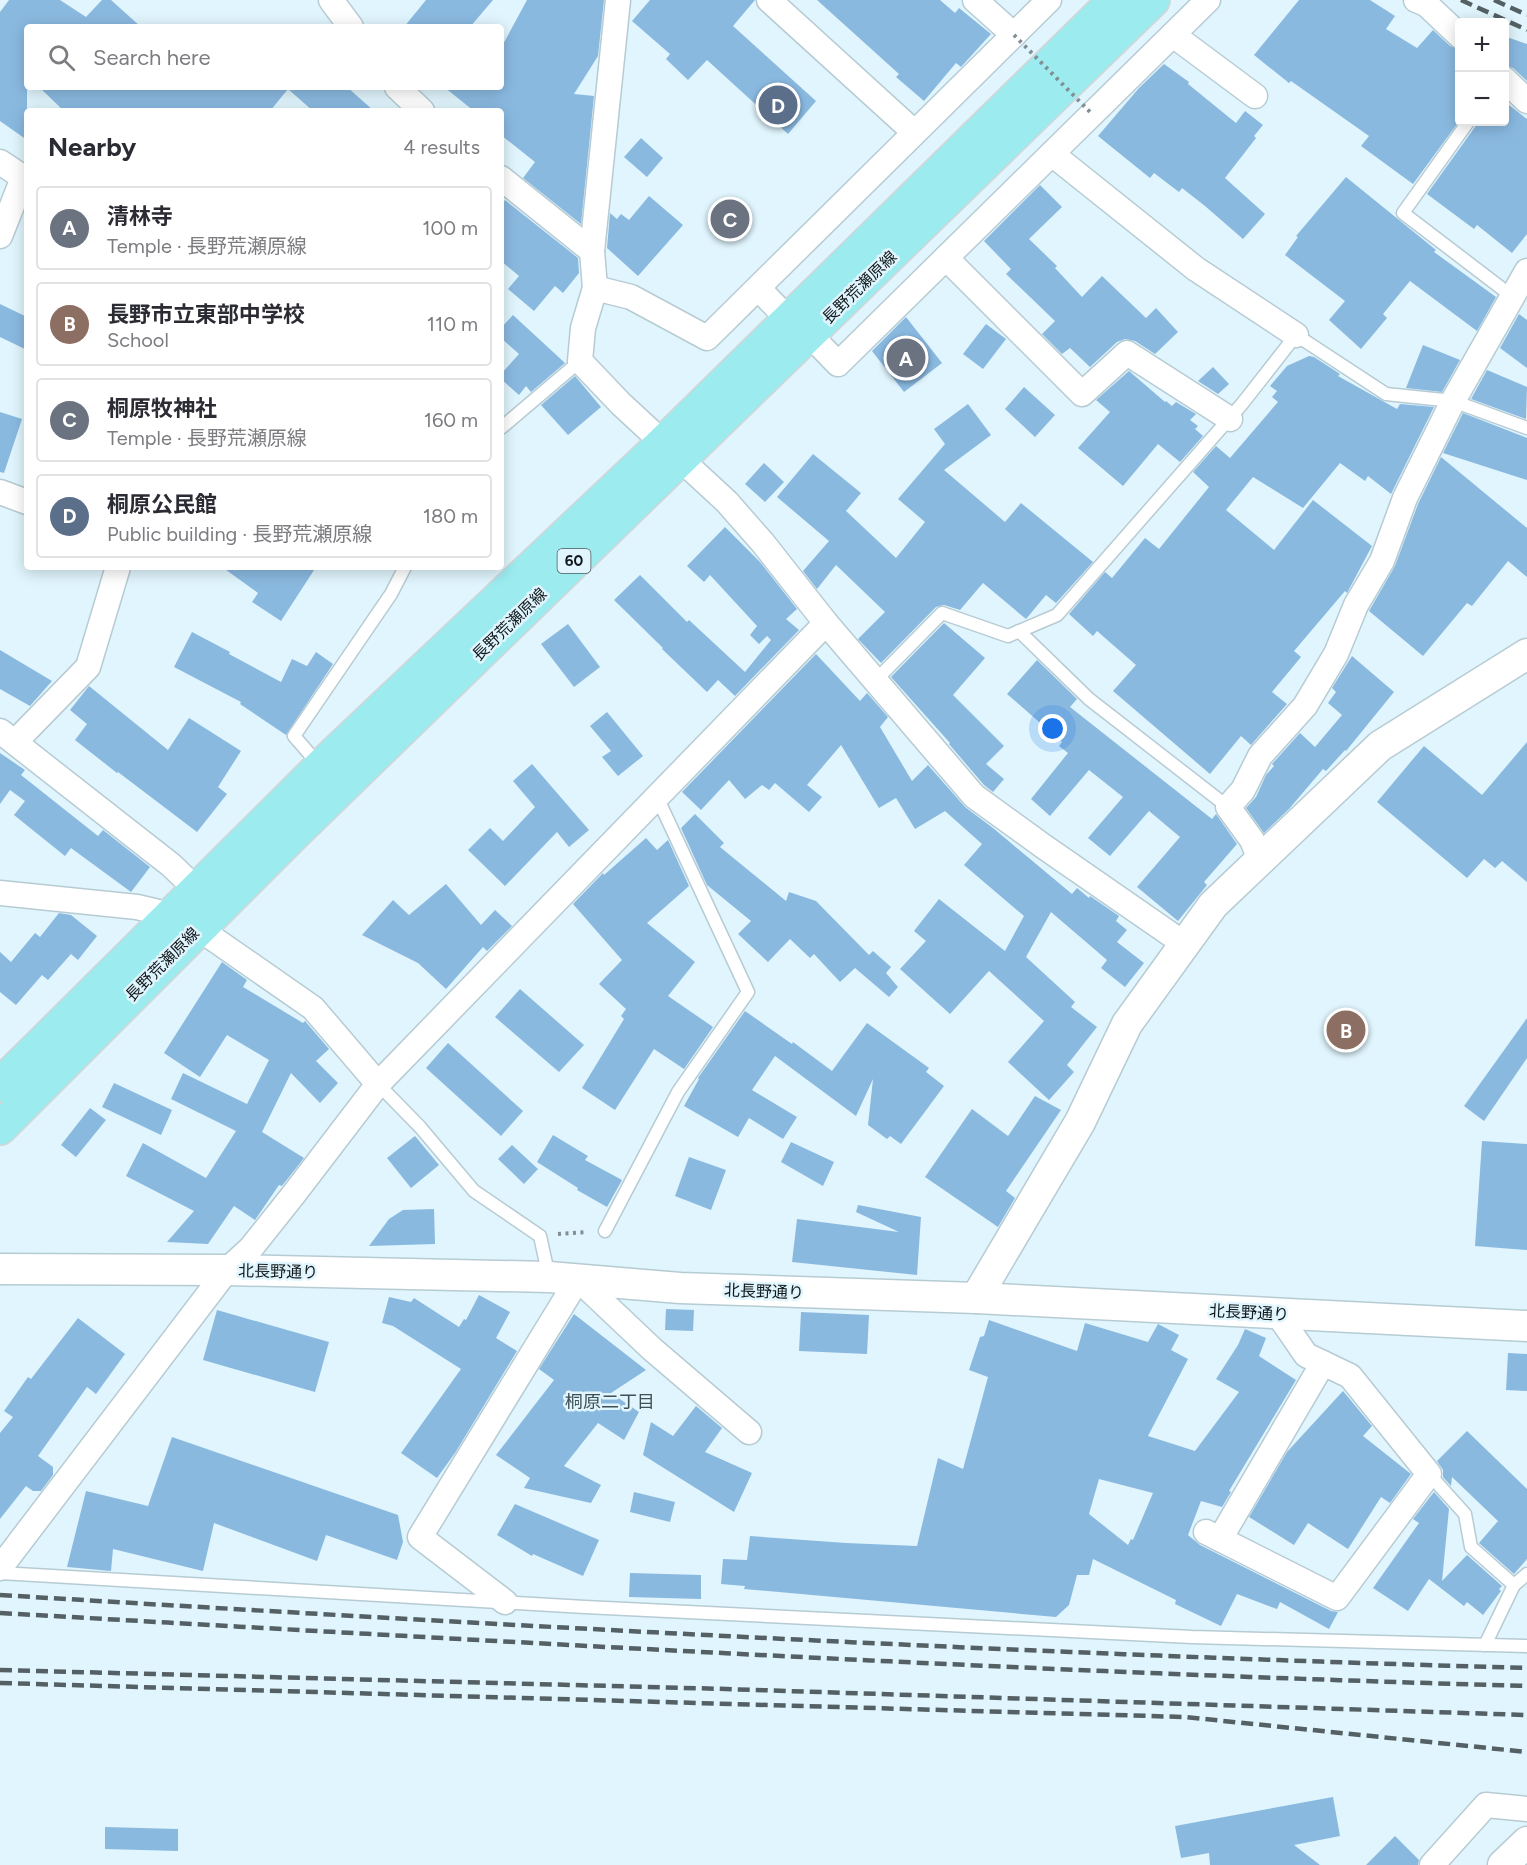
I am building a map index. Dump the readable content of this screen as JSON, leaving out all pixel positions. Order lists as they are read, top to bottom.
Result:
{
  "streets": {
    "main road": ["長野荒瀬原線", "60"],
    "street": ["北長野通り"]
  },
  "districts": ["桐原二丁目"],
  "page": {
    "map_buttons": ["+", "−"],
    "search": "Search here",
    "pins": [
      "D",
      "C",
      "A",
      "B"
    ],
    "heading": ["Nearby", "4 results"],
    "list": [
      {
        "mark": "A",
        "name": "清林寺",
        "note": "Temple · 長野荒瀬原線",
        "value": "100 m"
      },
      {
        "mark": "B",
        "name": "長野市立東部中学校",
        "note": "School",
        "value": "110 m"
      },
      {
        "mark": "C",
        "name": "桐原牧神社",
        "note": "Temple · 長野荒瀬原線",
        "value": "160 m"
      },
      {
        "mark": "D",
        "name": "桐原公民館",
        "note": "Public building · 長野荒瀬原線",
        "value": "180 m"
      }
    ]
  }
}
